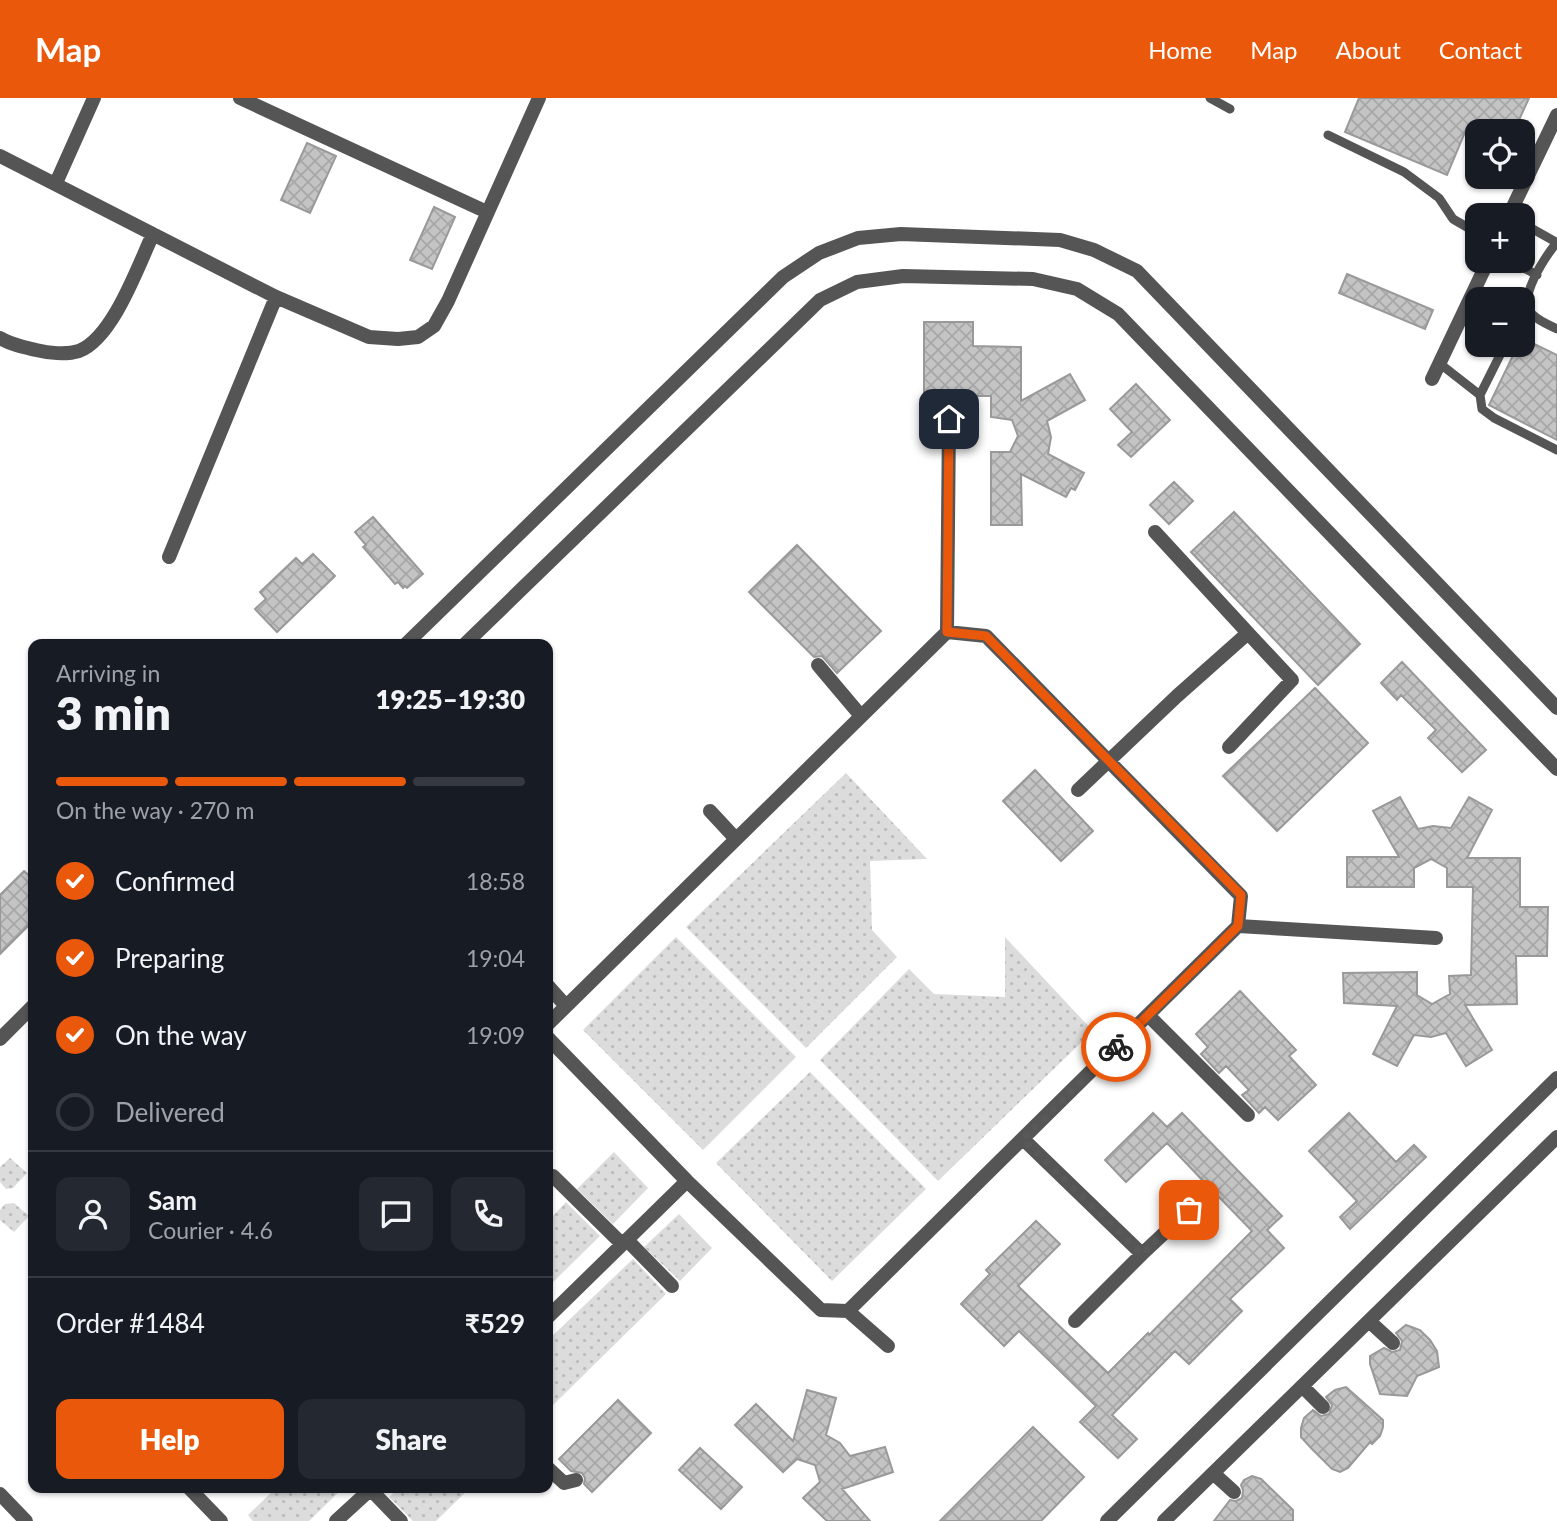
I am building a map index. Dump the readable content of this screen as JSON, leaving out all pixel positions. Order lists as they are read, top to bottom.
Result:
{
  "page": {
    "header": "Map",
    "nav": [
      "Home",
      "Map",
      "About",
      "Contact"
    ],
    "map_buttons": ["+", "−"],
    "heading": ["3 min", "Arriving in", "19:25–19:30"],
    "panel": [
      "Sam",
      "Courier · 4.6",
      "Order #1484",
      "₹529"
    ],
    "bar": "On the way · 270 m",
    "list": [
      ["Confirmed", "18:58"],
      ["Preparing", "19:04"],
      ["On the way", "19:09"],
      "Delivered"
    ],
    "buttons": ["Help", "Share"]
  }
}
